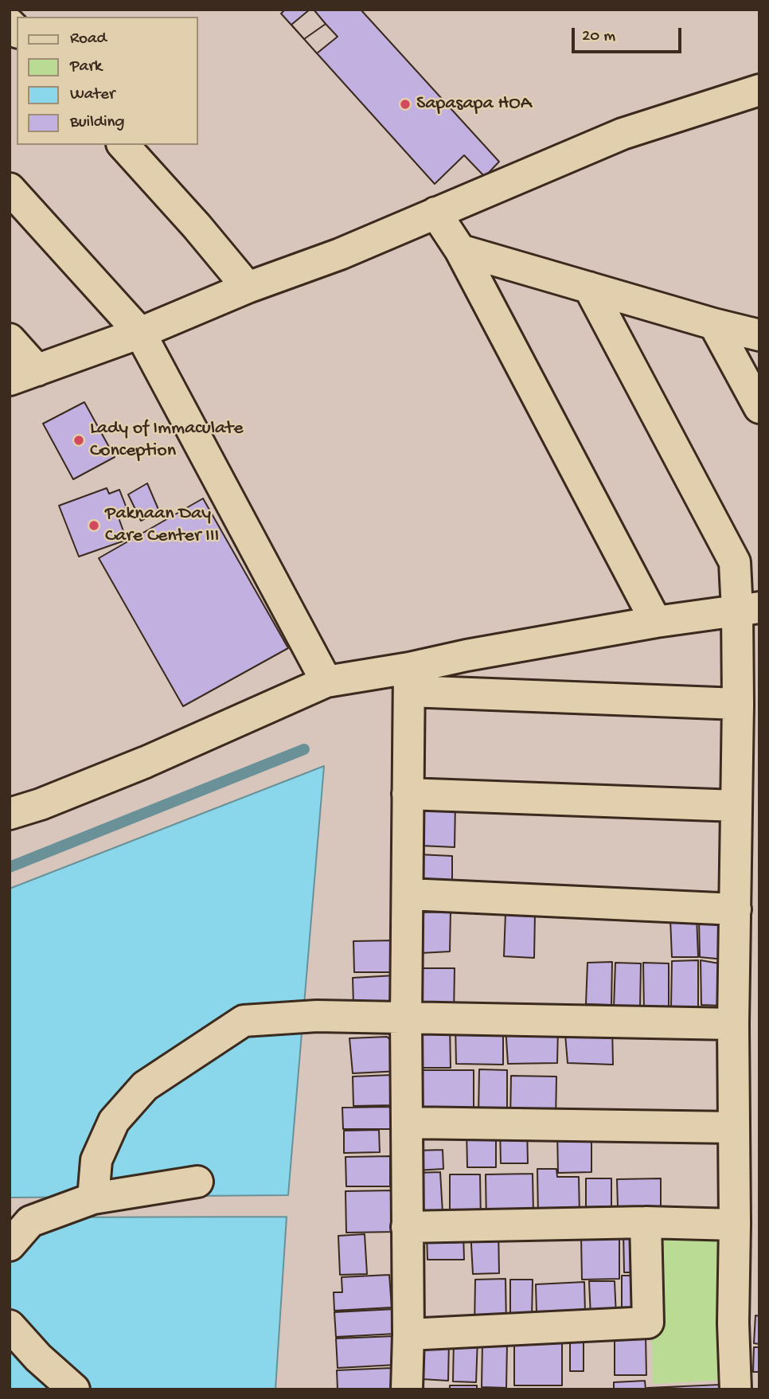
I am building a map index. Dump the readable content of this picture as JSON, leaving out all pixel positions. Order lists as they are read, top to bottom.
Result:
{
  "places": ["Sapasapa HOA", "Lady of Immaculate Conception", "Paknaan Day Care Center III"],
  "legend": [
    "Road",
    "Park",
    "Water",
    "Building"
  ],
  "scale_bar": "20 m"
}
